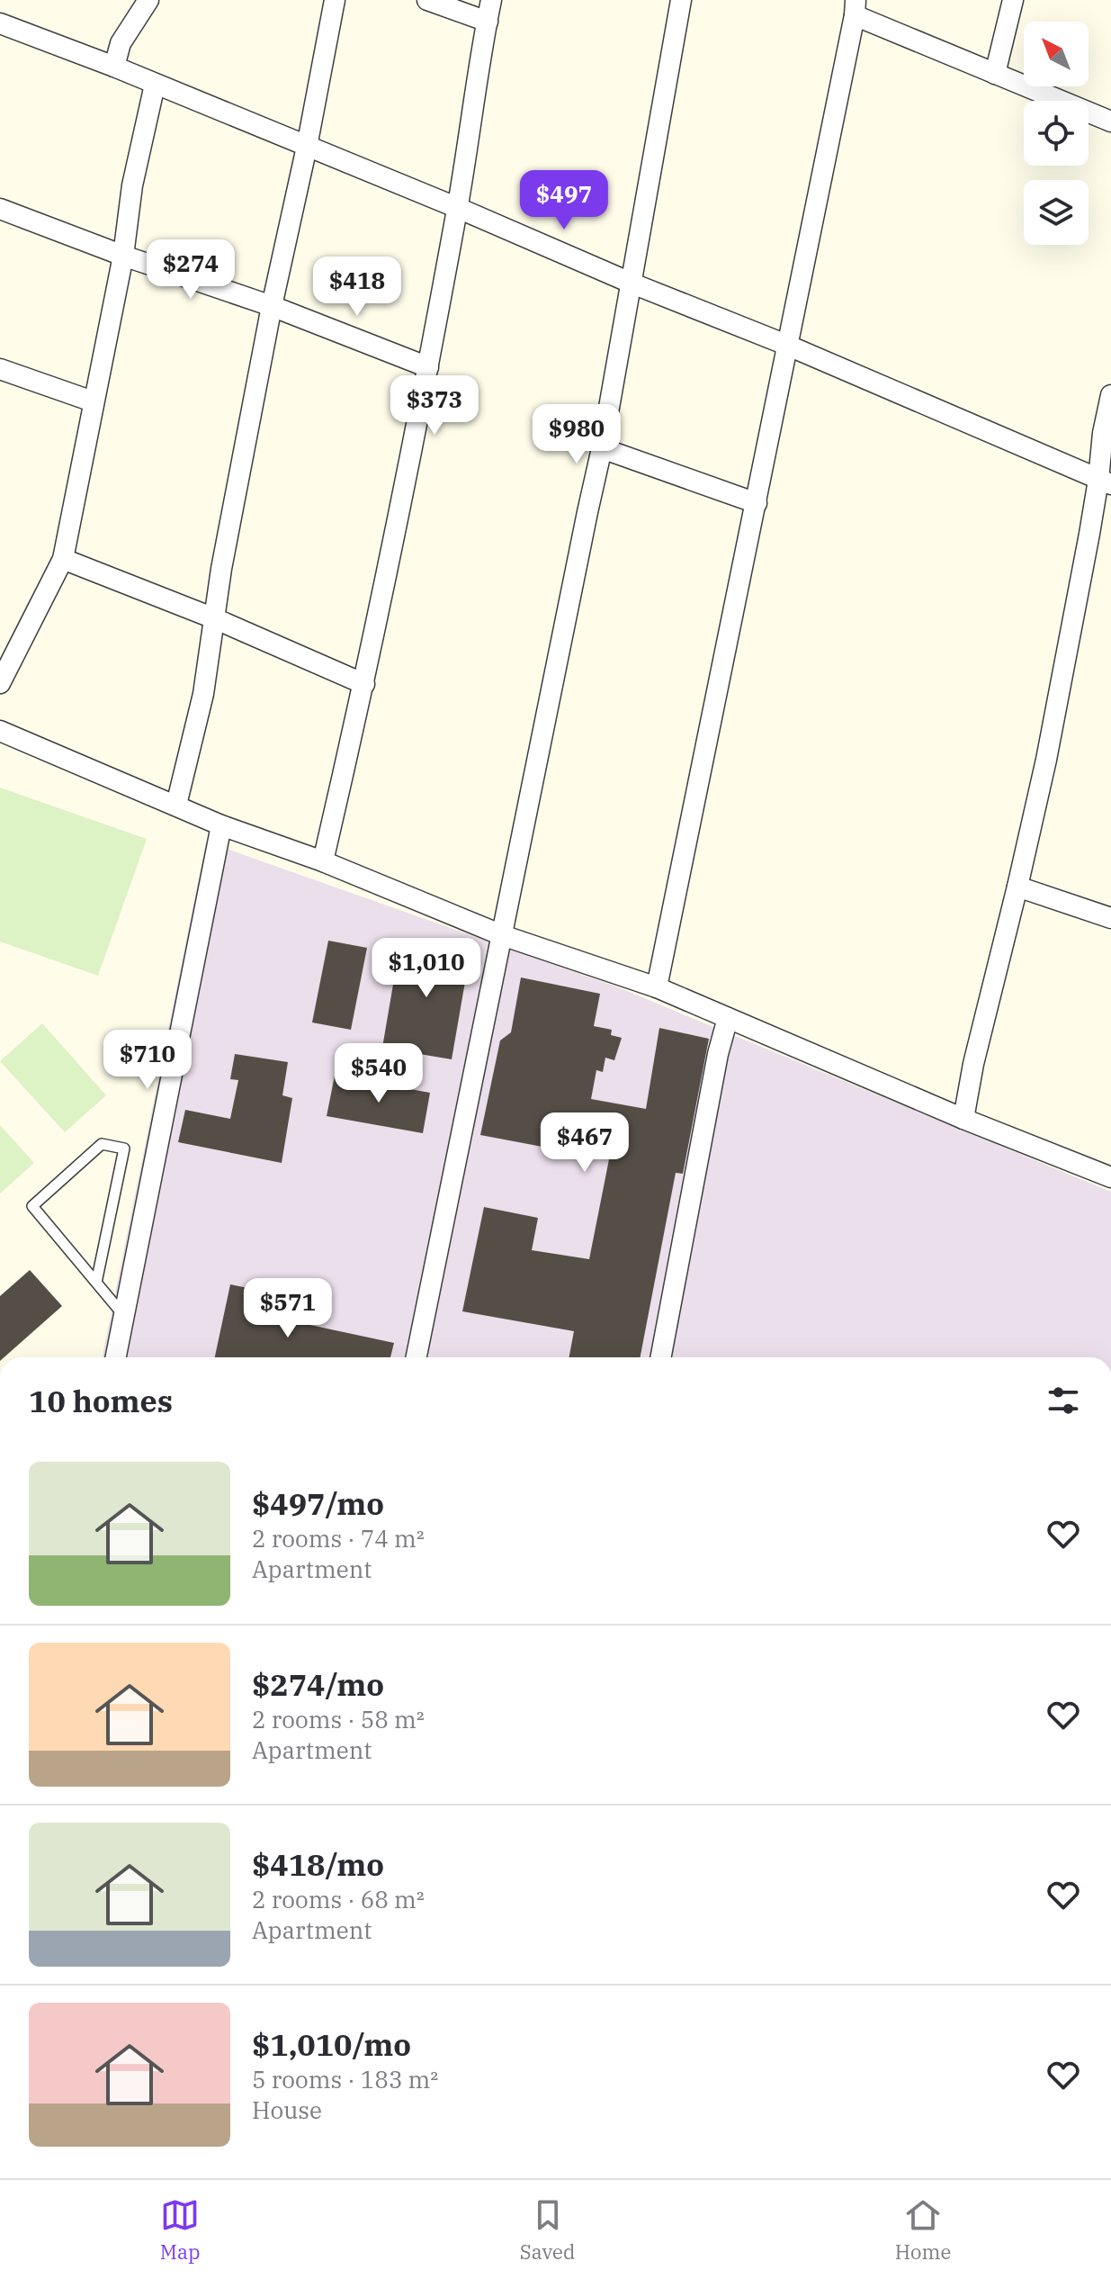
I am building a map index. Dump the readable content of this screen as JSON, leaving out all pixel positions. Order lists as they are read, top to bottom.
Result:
{
  "north": "top left",
  "page": {
    "price": [
      "$497",
      "$274",
      "$418",
      "$373",
      "$980",
      "$1,010",
      "$710",
      "$540",
      "$467",
      "$571"
    ],
    "heading": "10 homes",
    "list": [
      {
        "name": "$497/mo",
        "note": "2 rooms · 74 m² · Apartment"
      },
      {
        "name": "$274/mo",
        "note": "2 rooms · 58 m² · Apartment"
      },
      {
        "name": "$418/mo",
        "note": "2 rooms · 68 m² · Apartment"
      },
      {
        "name": "$1,010/mo",
        "note": "5 rooms · 183 m² · House"
      }
    ],
    "tabs": ["Map", "Saved", "Home"]
  }
}
